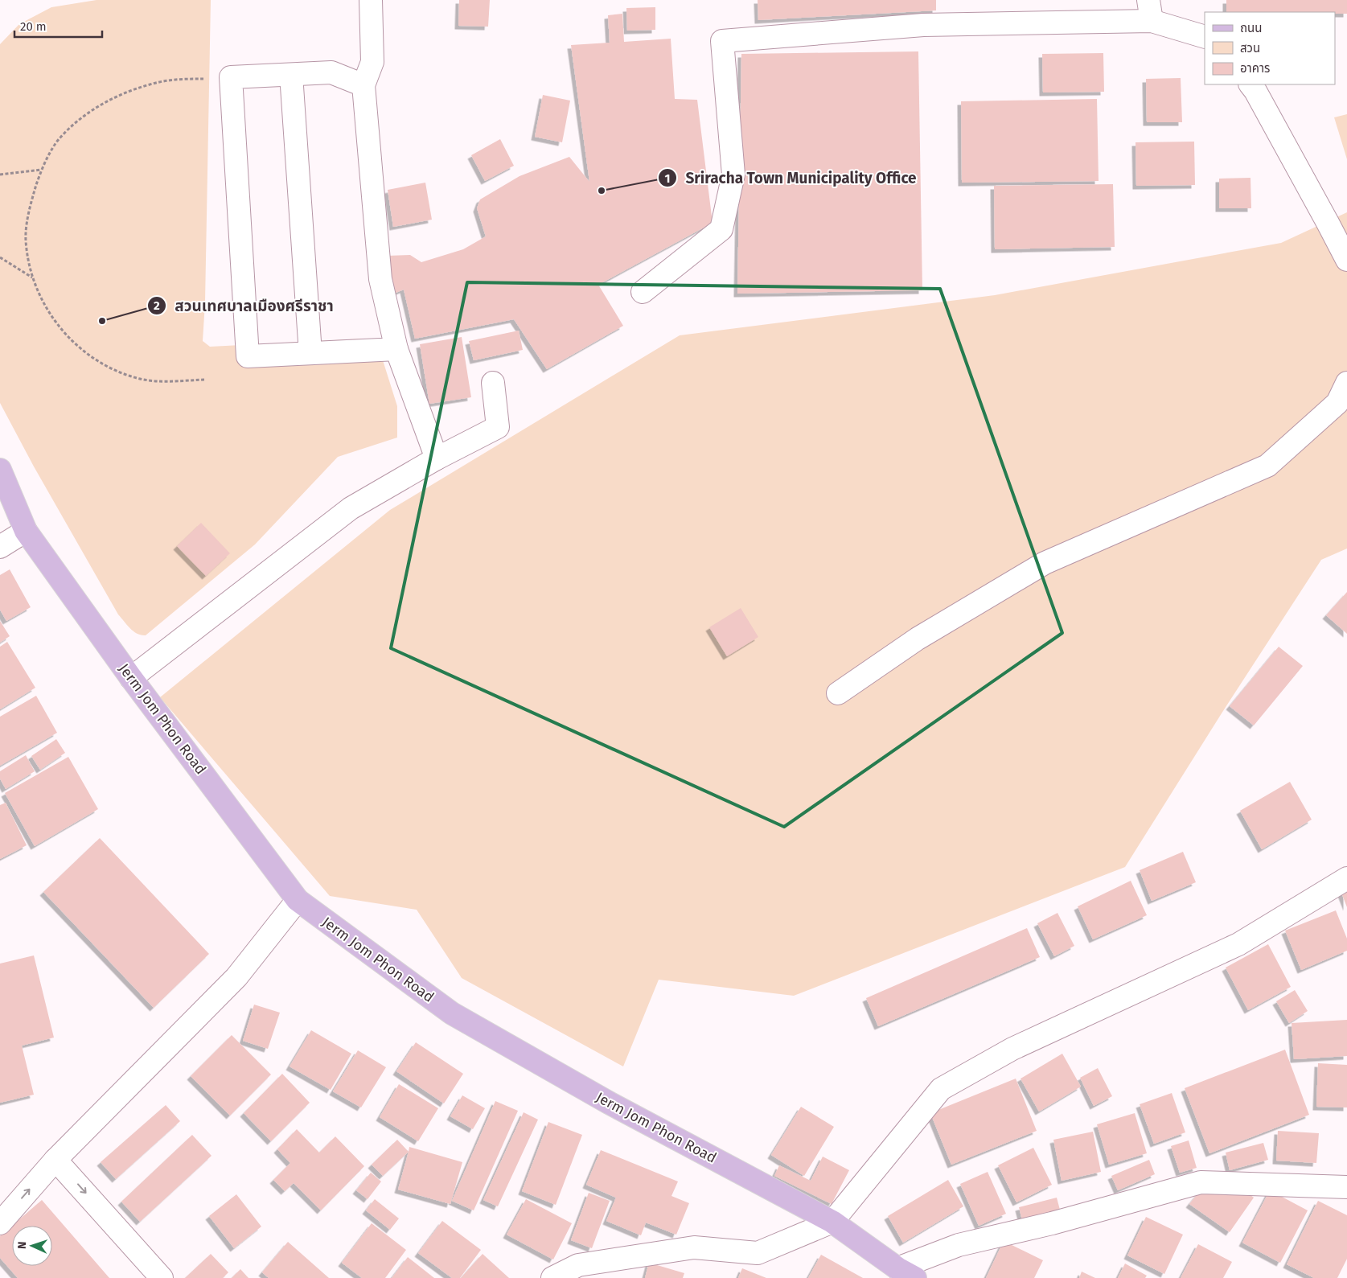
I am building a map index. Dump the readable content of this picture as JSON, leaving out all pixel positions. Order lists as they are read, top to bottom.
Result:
{
  "streets": {
    "main road": ["Jerm Jom Phon Road"]
  },
  "places": ["Sriracha Town Municipality Office", "สวนเทศบาลเมืองศรีราชา"],
  "legend": ["ถนน", "สวน", "อาคาร"],
  "scale_bar": "20 m",
  "north": "left"
}
